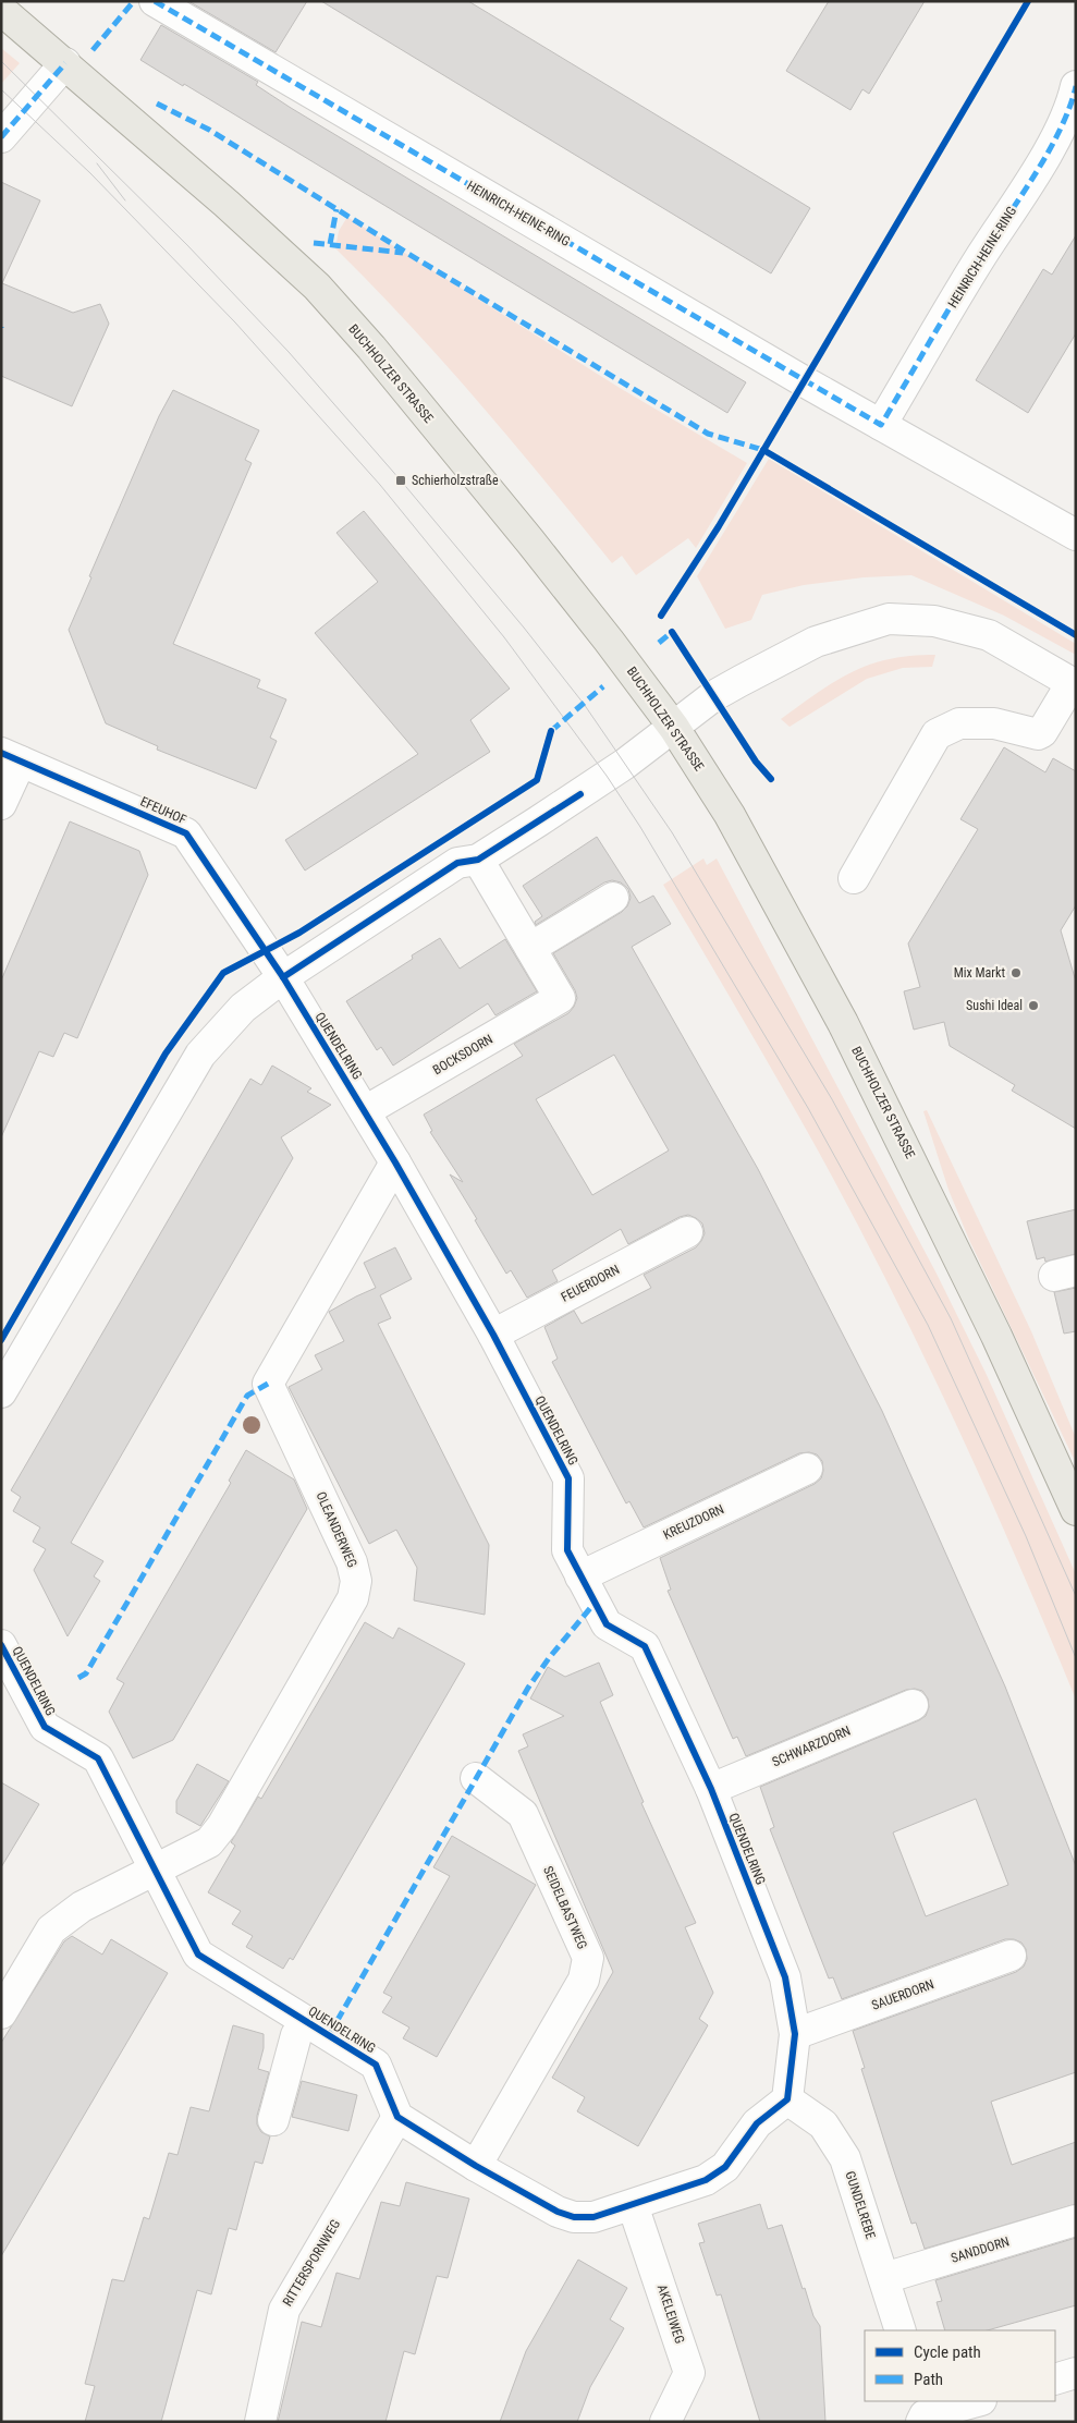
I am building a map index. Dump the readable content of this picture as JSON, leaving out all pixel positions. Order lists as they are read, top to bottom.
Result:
{
  "streets": {
    "main road": ["BUCHHOLZER STRASSE"],
    "street": [
      "HEINRICH-HEINE-RING",
      "EFEUHOF",
      "QUENDELRING",
      "BOCKSDORN",
      "FEUERDORN",
      "KREUZDORN",
      "OLEANDERWEG",
      "SCHWARZDORN",
      "SEIDELBASTWEG",
      "SAUERDORN",
      "GUNDELREBE",
      "SANDDORN",
      "RITTERSPORNWEG",
      "AKELEIWEG"
    ]
  },
  "crossings": [
    ["EFEUHOF", "QUENDELRING"],
    ["QUENDELRING", "BOCKSDORN"],
    ["QUENDELRING", "FEUERDORN"],
    ["QUENDELRING", "KREUZDORN"],
    ["QUENDELRING", "OLEANDERWEG"],
    ["QUENDELRING", "SCHWARZDORN"],
    ["QUENDELRING", "SAUERDORN"],
    ["QUENDELRING", "GUNDELREBE"],
    ["QUENDELRING", "RITTERSPORNWEG"],
    ["GUNDELREBE", "SANDDORN"]
  ],
  "places": {
    "transit": ["Schierholzstraße"],
    "other": ["Mix Markt", "Sushi Ideal"]
  },
  "legend": ["Cycle path", "Path"]
}
